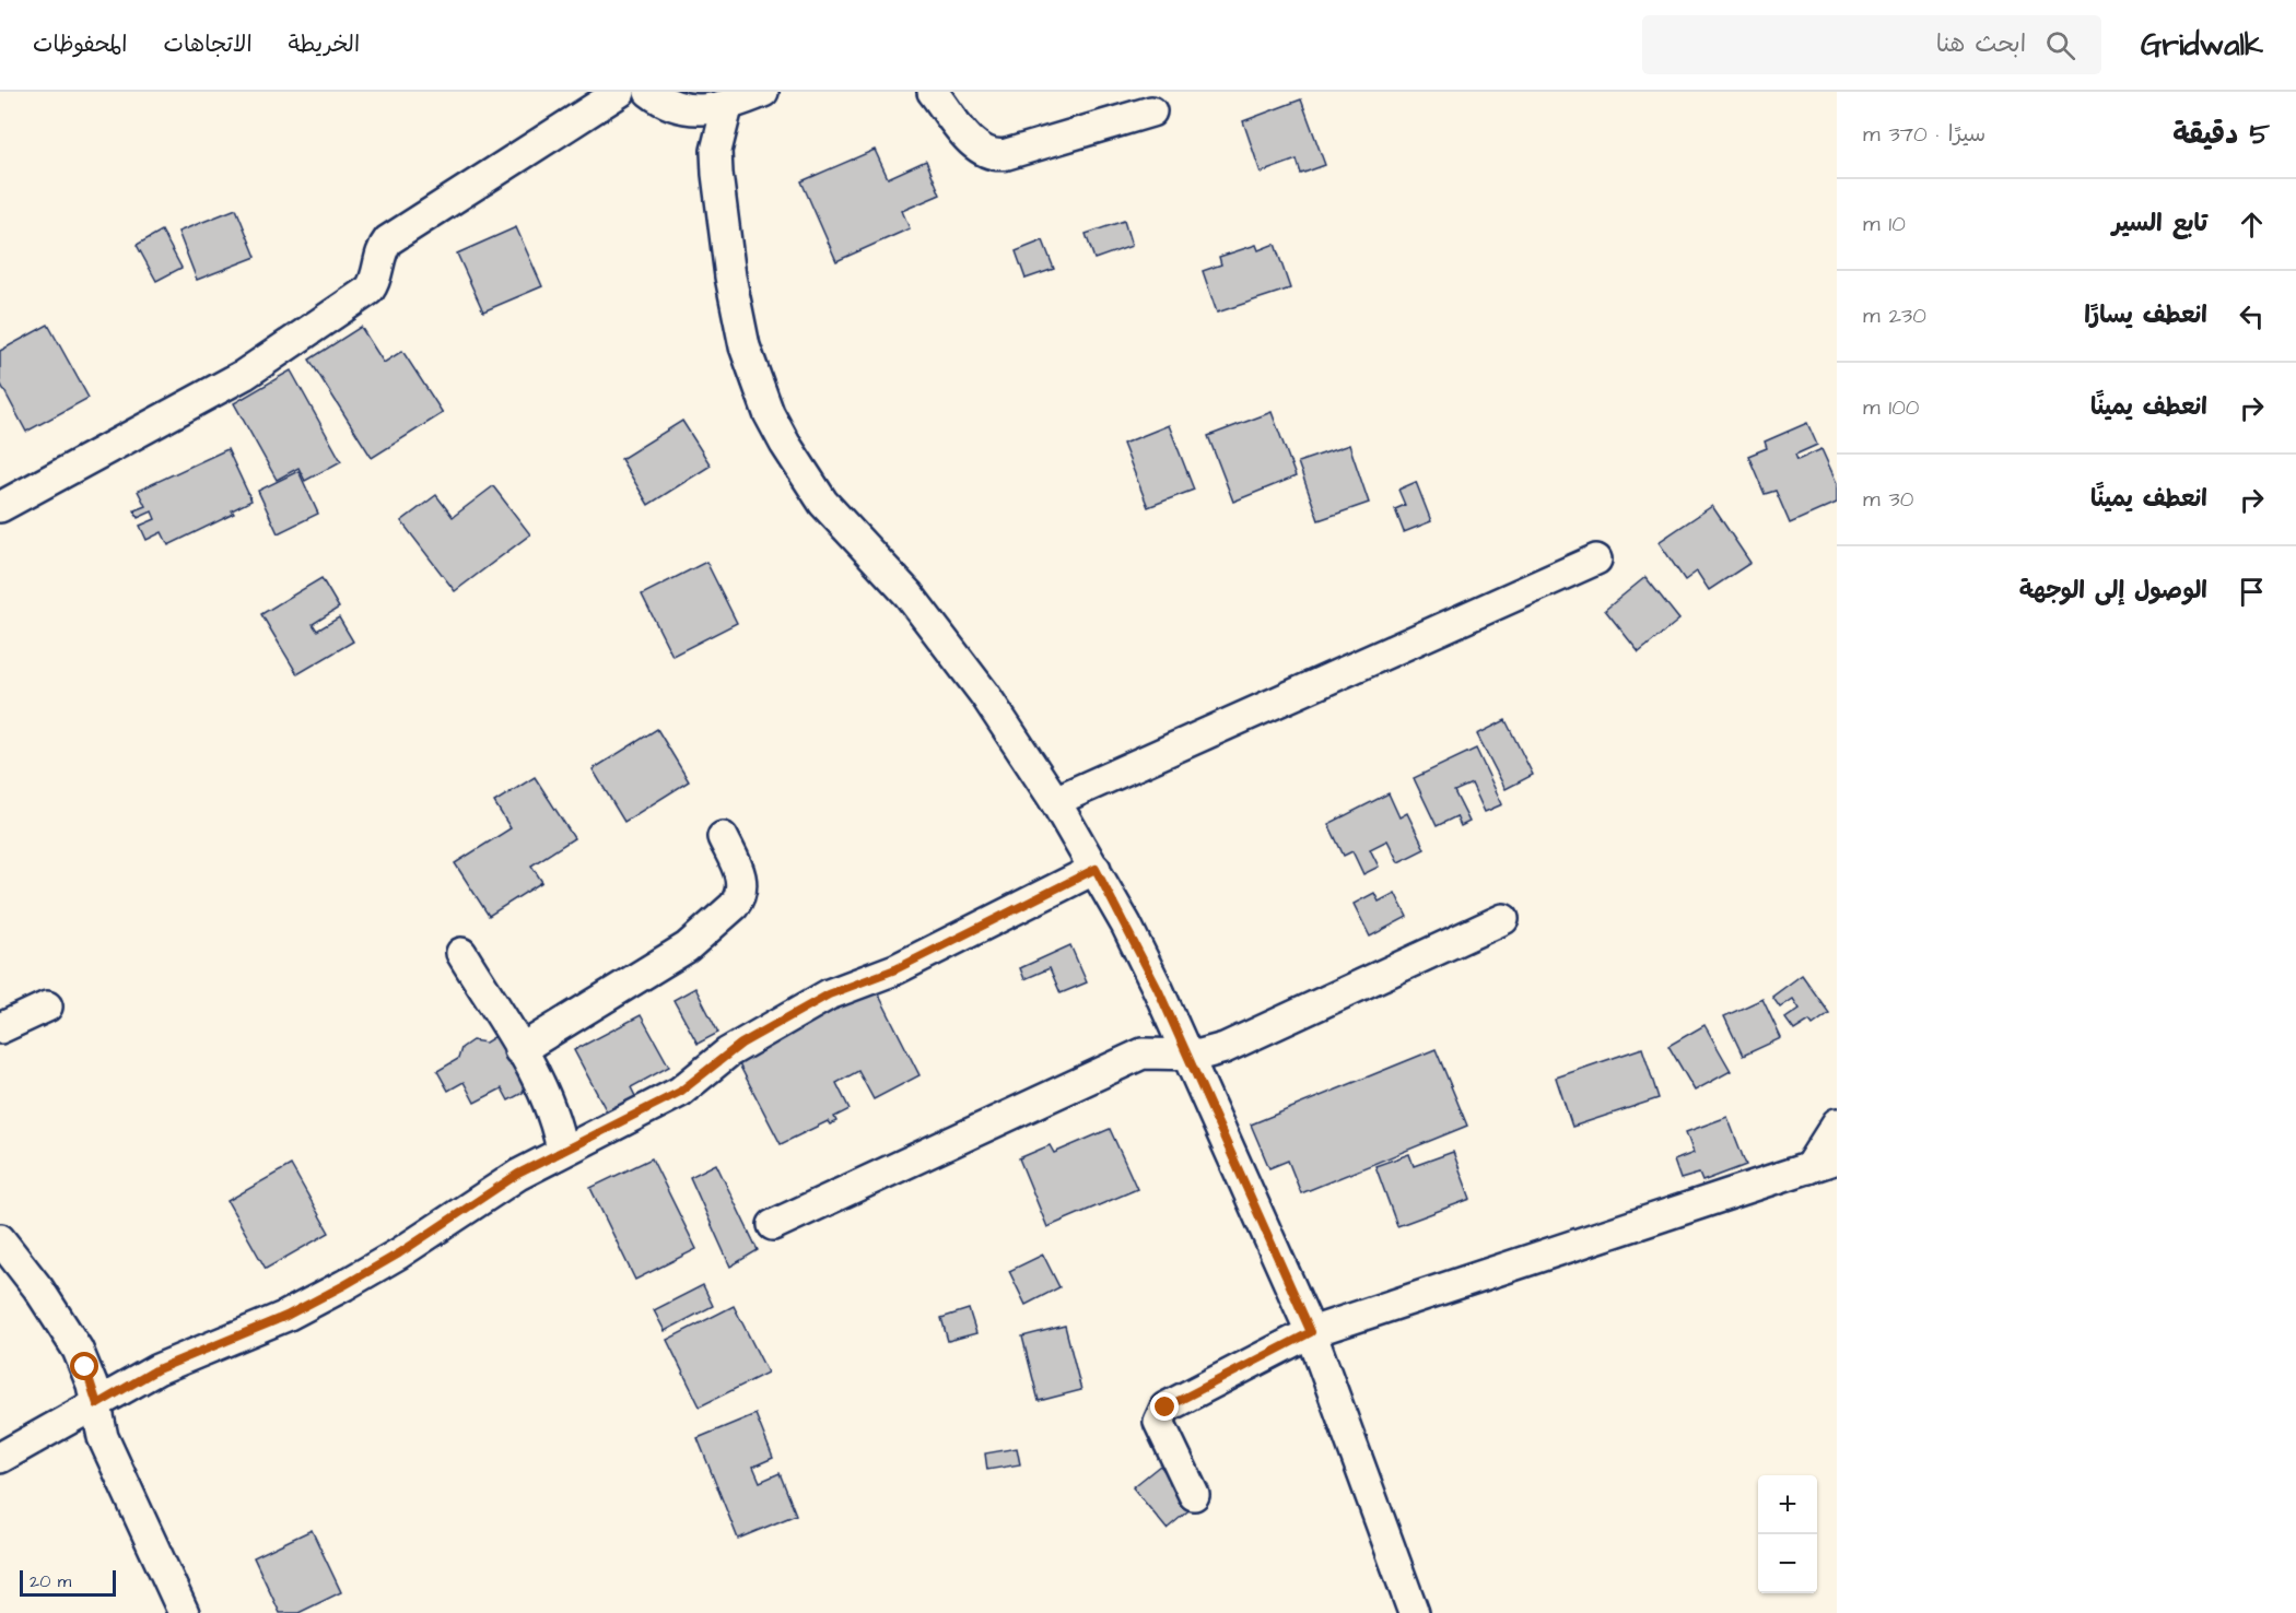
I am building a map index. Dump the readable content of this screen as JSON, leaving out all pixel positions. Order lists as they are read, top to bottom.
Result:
{
  "scale_bar": "20 m",
  "page": {
    "header": "Gridwalk",
    "search": "ابحث هنا",
    "nav": ["الخريطة", "الاتجاهات", "المحفوظات"],
    "heading": ["5 دقيقة", "سيرًا · 370 m"],
    "list": [
      ["تابع السير", "10 m"],
      ["انعطف يسارًا", "230 m"],
      ["انعطف يمينًا", "100 m"],
      ["انعطف يمينًا", "30 m"],
      "الوصول إلى الوجهة"
    ],
    "map_buttons": ["+", "−"],
    "scale": "20 m"
  }
}
